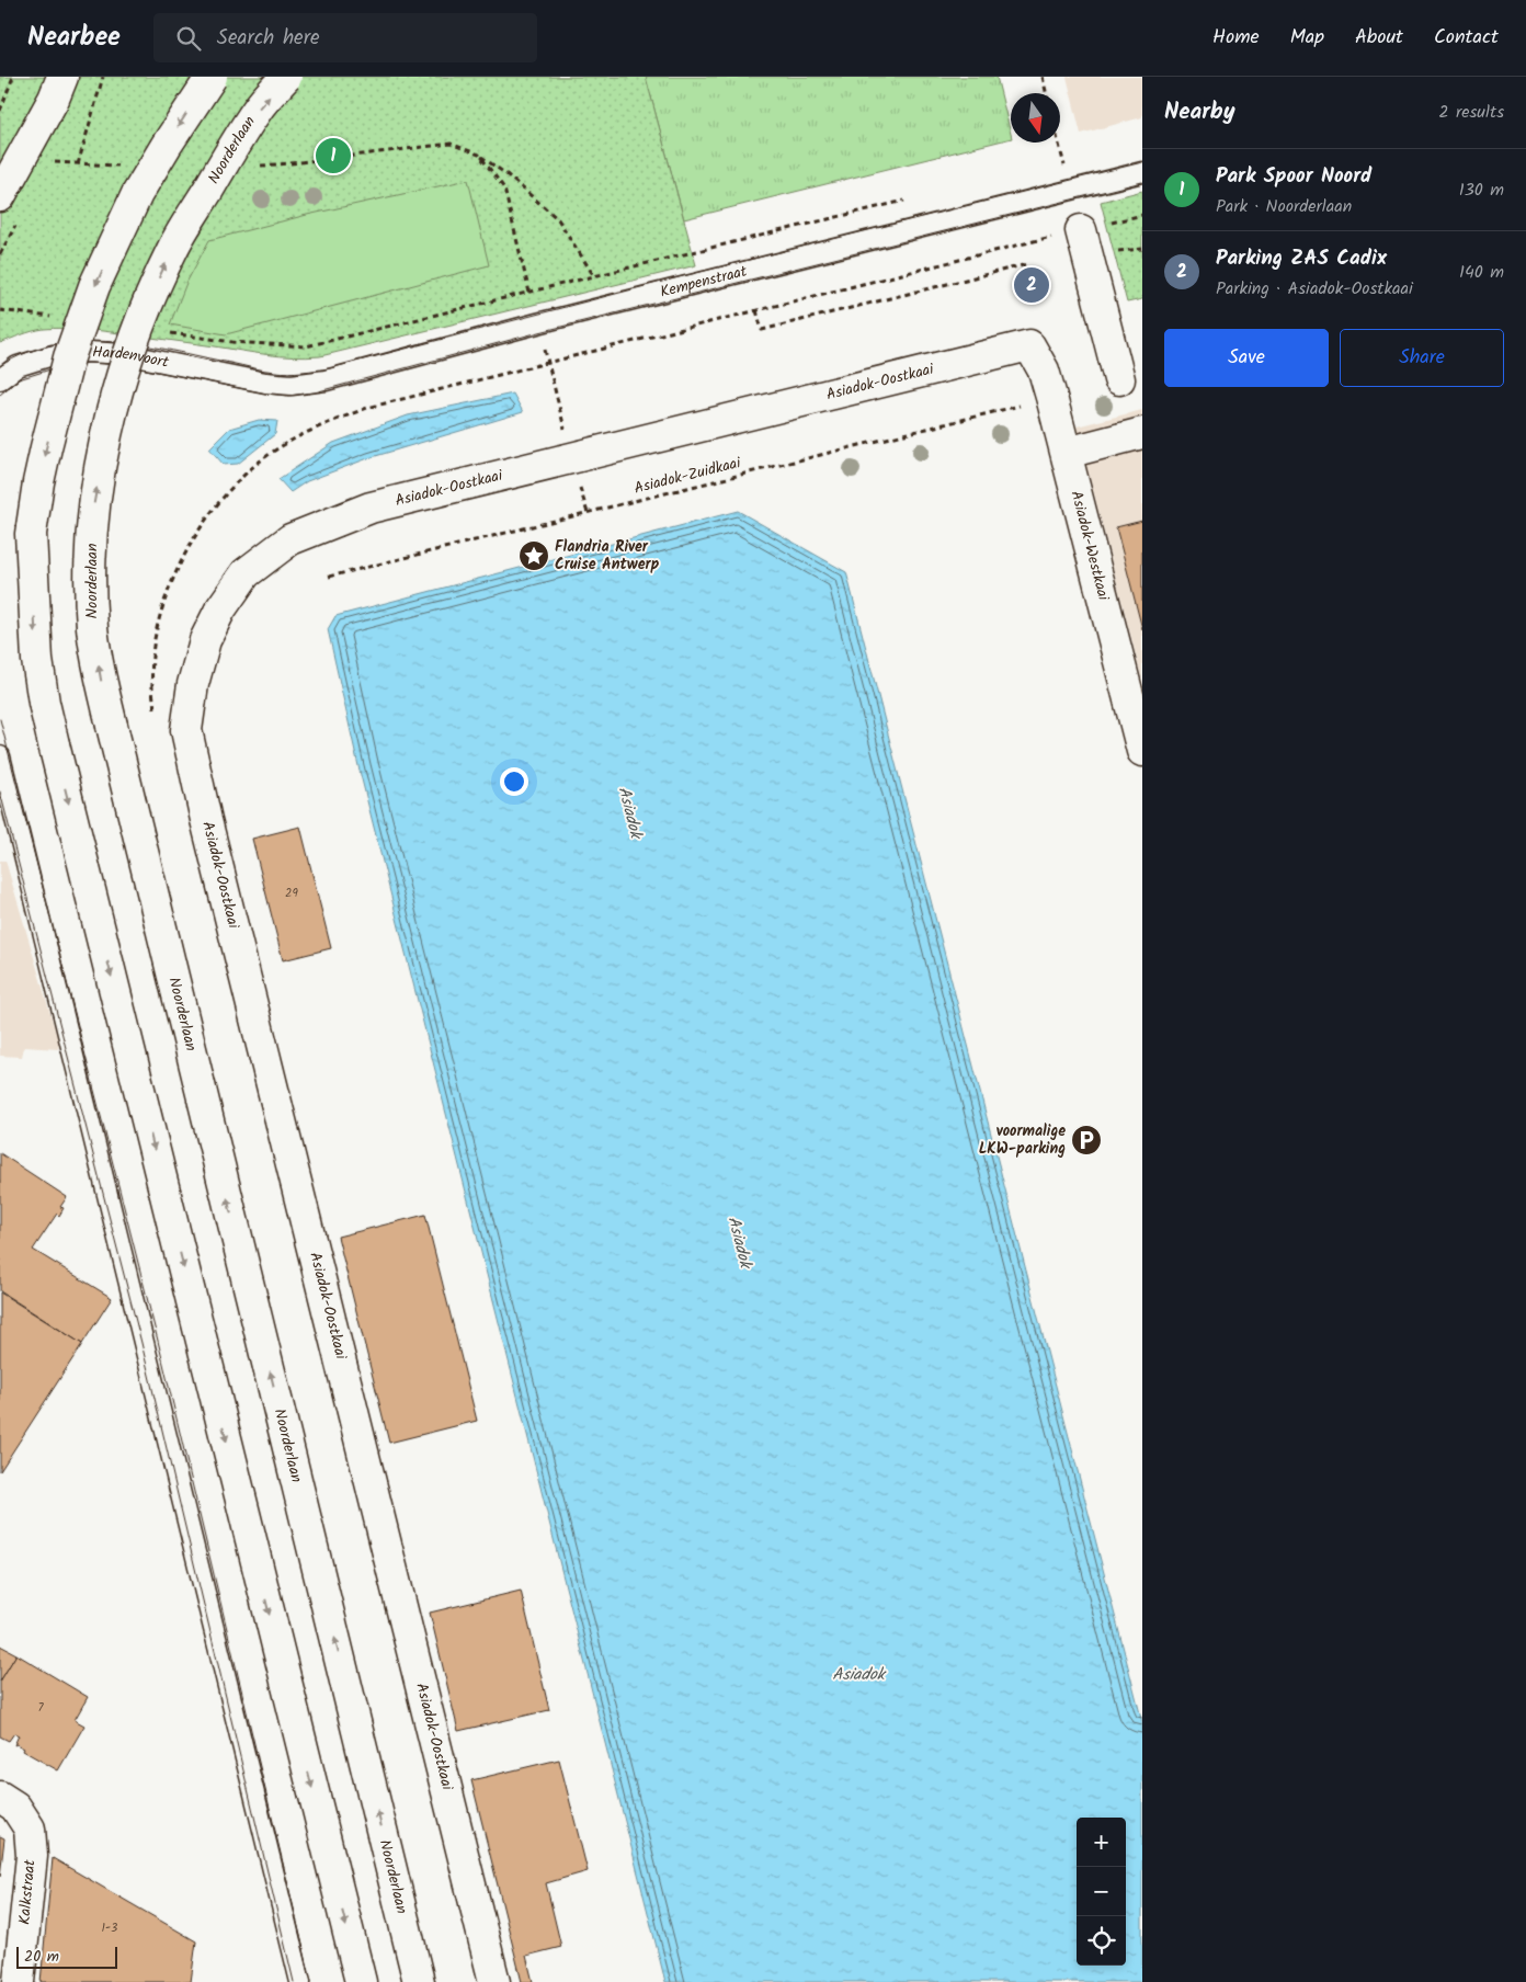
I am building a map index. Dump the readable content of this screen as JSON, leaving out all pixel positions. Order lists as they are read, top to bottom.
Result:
{
  "streets": {
    "main road": [
      "Noorderlaan",
      "Asiadok-Oostkaai",
      "Asiadok-Westkaai",
      "Kalkstraat"
    ],
    "lane": ["Kempenstraat", "Hardenvoort"],
    "path": ["Asiadok-Zuidkaai"]
  },
  "crossings": [
    ["Kempenstraat", "Hardenvoort"],
    ["Asiadok-Oostkaai", "Asiadok-Westkaai"],
    ["Asiadok-Zuidkaai", "Asiadok-Westkaai"]
  ],
  "water": ["Asiadok"],
  "places": {
    "place": ["Flandria River Cruise Antwerp"],
    "parking": ["voormalige LKW-parking"]
  },
  "house_numbers": ["29", "7", "1-3"],
  "scale_bar": "20 m",
  "north": "bottom",
  "page": {
    "header": "Nearbee",
    "search": "Search here",
    "nav": [
      "Home",
      "Map",
      "About",
      "Contact"
    ],
    "heading": ["Nearby", "2 results"],
    "pins": ["1", "2"],
    "list": [
      {
        "mark": "1",
        "name": "Park Spoor Noord",
        "note": "Park · Noorderlaan",
        "value": "130 m"
      },
      {
        "mark": "2",
        "name": "Parking ZAS Cadix",
        "note": "Parking · Asiadok-Oostkaai",
        "value": "140 m"
      }
    ],
    "buttons": ["Save", "Share"],
    "map_buttons": ["+", "−"],
    "scale": "20 m"
  }
}
